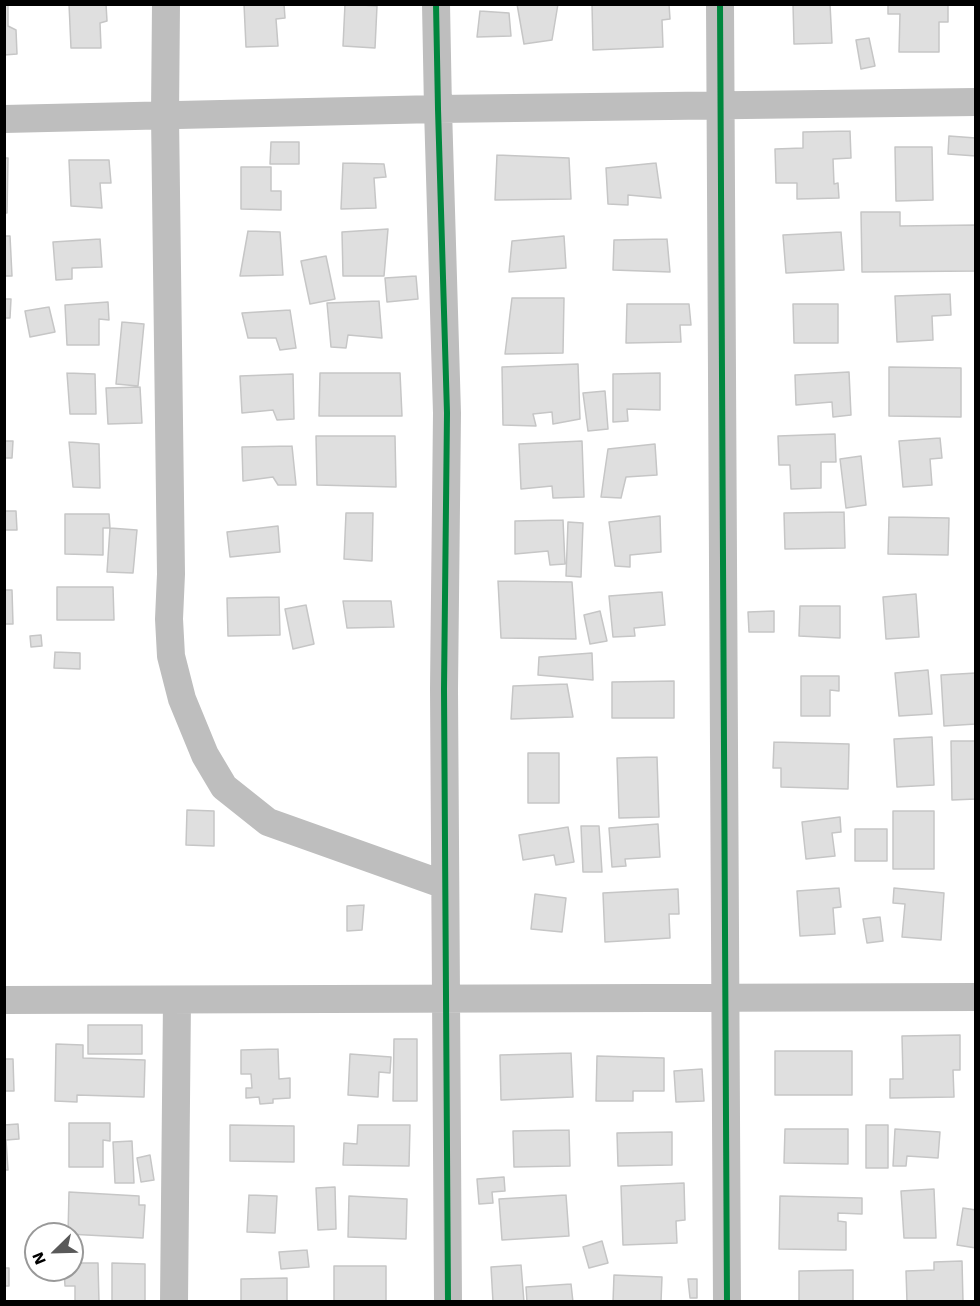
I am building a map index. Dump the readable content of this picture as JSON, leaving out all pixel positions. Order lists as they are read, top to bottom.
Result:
{
  "north": "bottom left"
}
